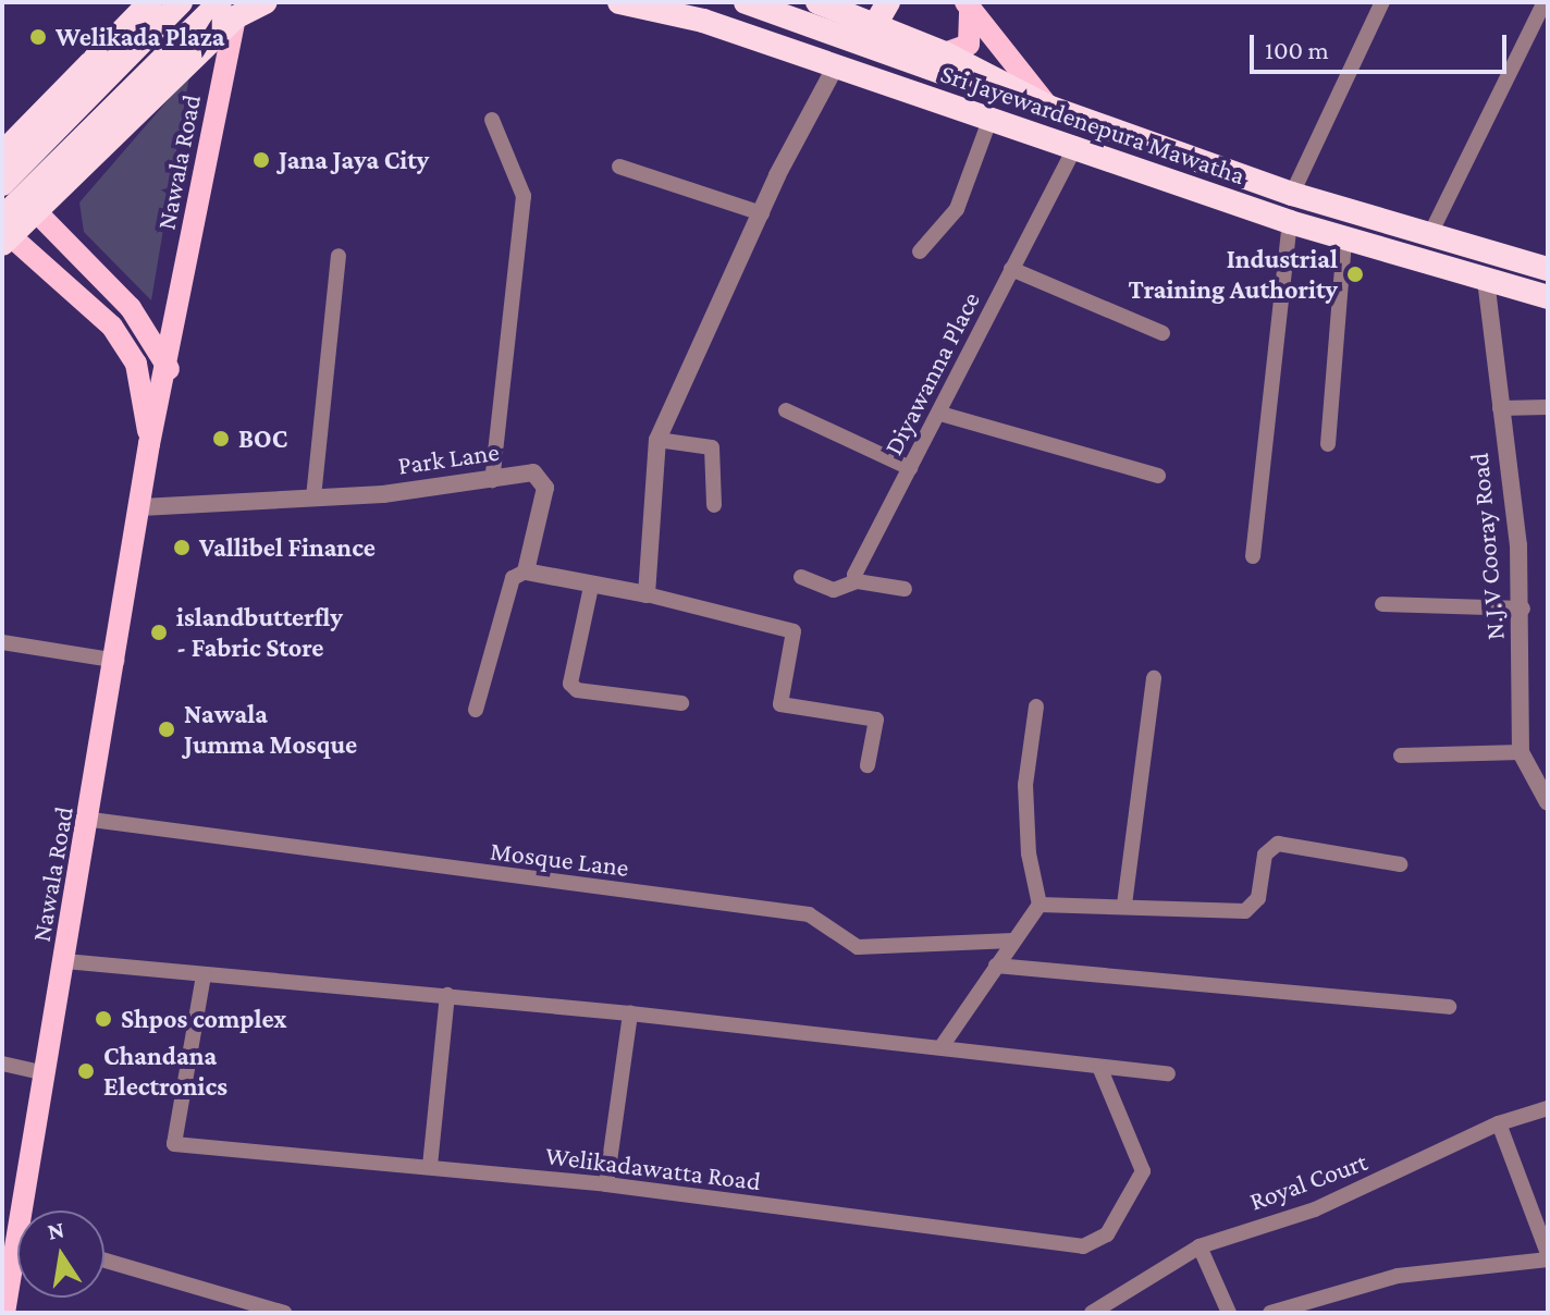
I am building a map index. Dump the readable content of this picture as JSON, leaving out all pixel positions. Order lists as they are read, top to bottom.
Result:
{
  "streets": {
    "highway": ["Sri Jayewardenepura Mawatha"],
    "main road": ["Nawala Road"],
    "street": [
      "Diyawanna Place",
      "Park Lane",
      "N.J.V Cooray Road",
      "Mosque Lane",
      "Welikadawatta Road",
      "Royal Court"
    ]
  },
  "crossings": [
    ["Sri Jayewardenepura Mawatha", "Diyawanna Place"],
    ["Sri Jayewardenepura Mawatha", "N.J.V Cooray Road"],
    ["Nawala Road", "Park Lane"],
    ["Nawala Road", "Mosque Lane"]
  ],
  "places": [
    "Welikada Plaza",
    "Jana Jaya City",
    "Industrial Training Authority",
    "BOC",
    "Vallibel Finance",
    "islandbutterfly - Fabric Store",
    "Nawala Jumma Mosque",
    "Shpos complex",
    "Chandana Electronics"
  ],
  "scale_bar": "100 m",
  "north": "top"
}
